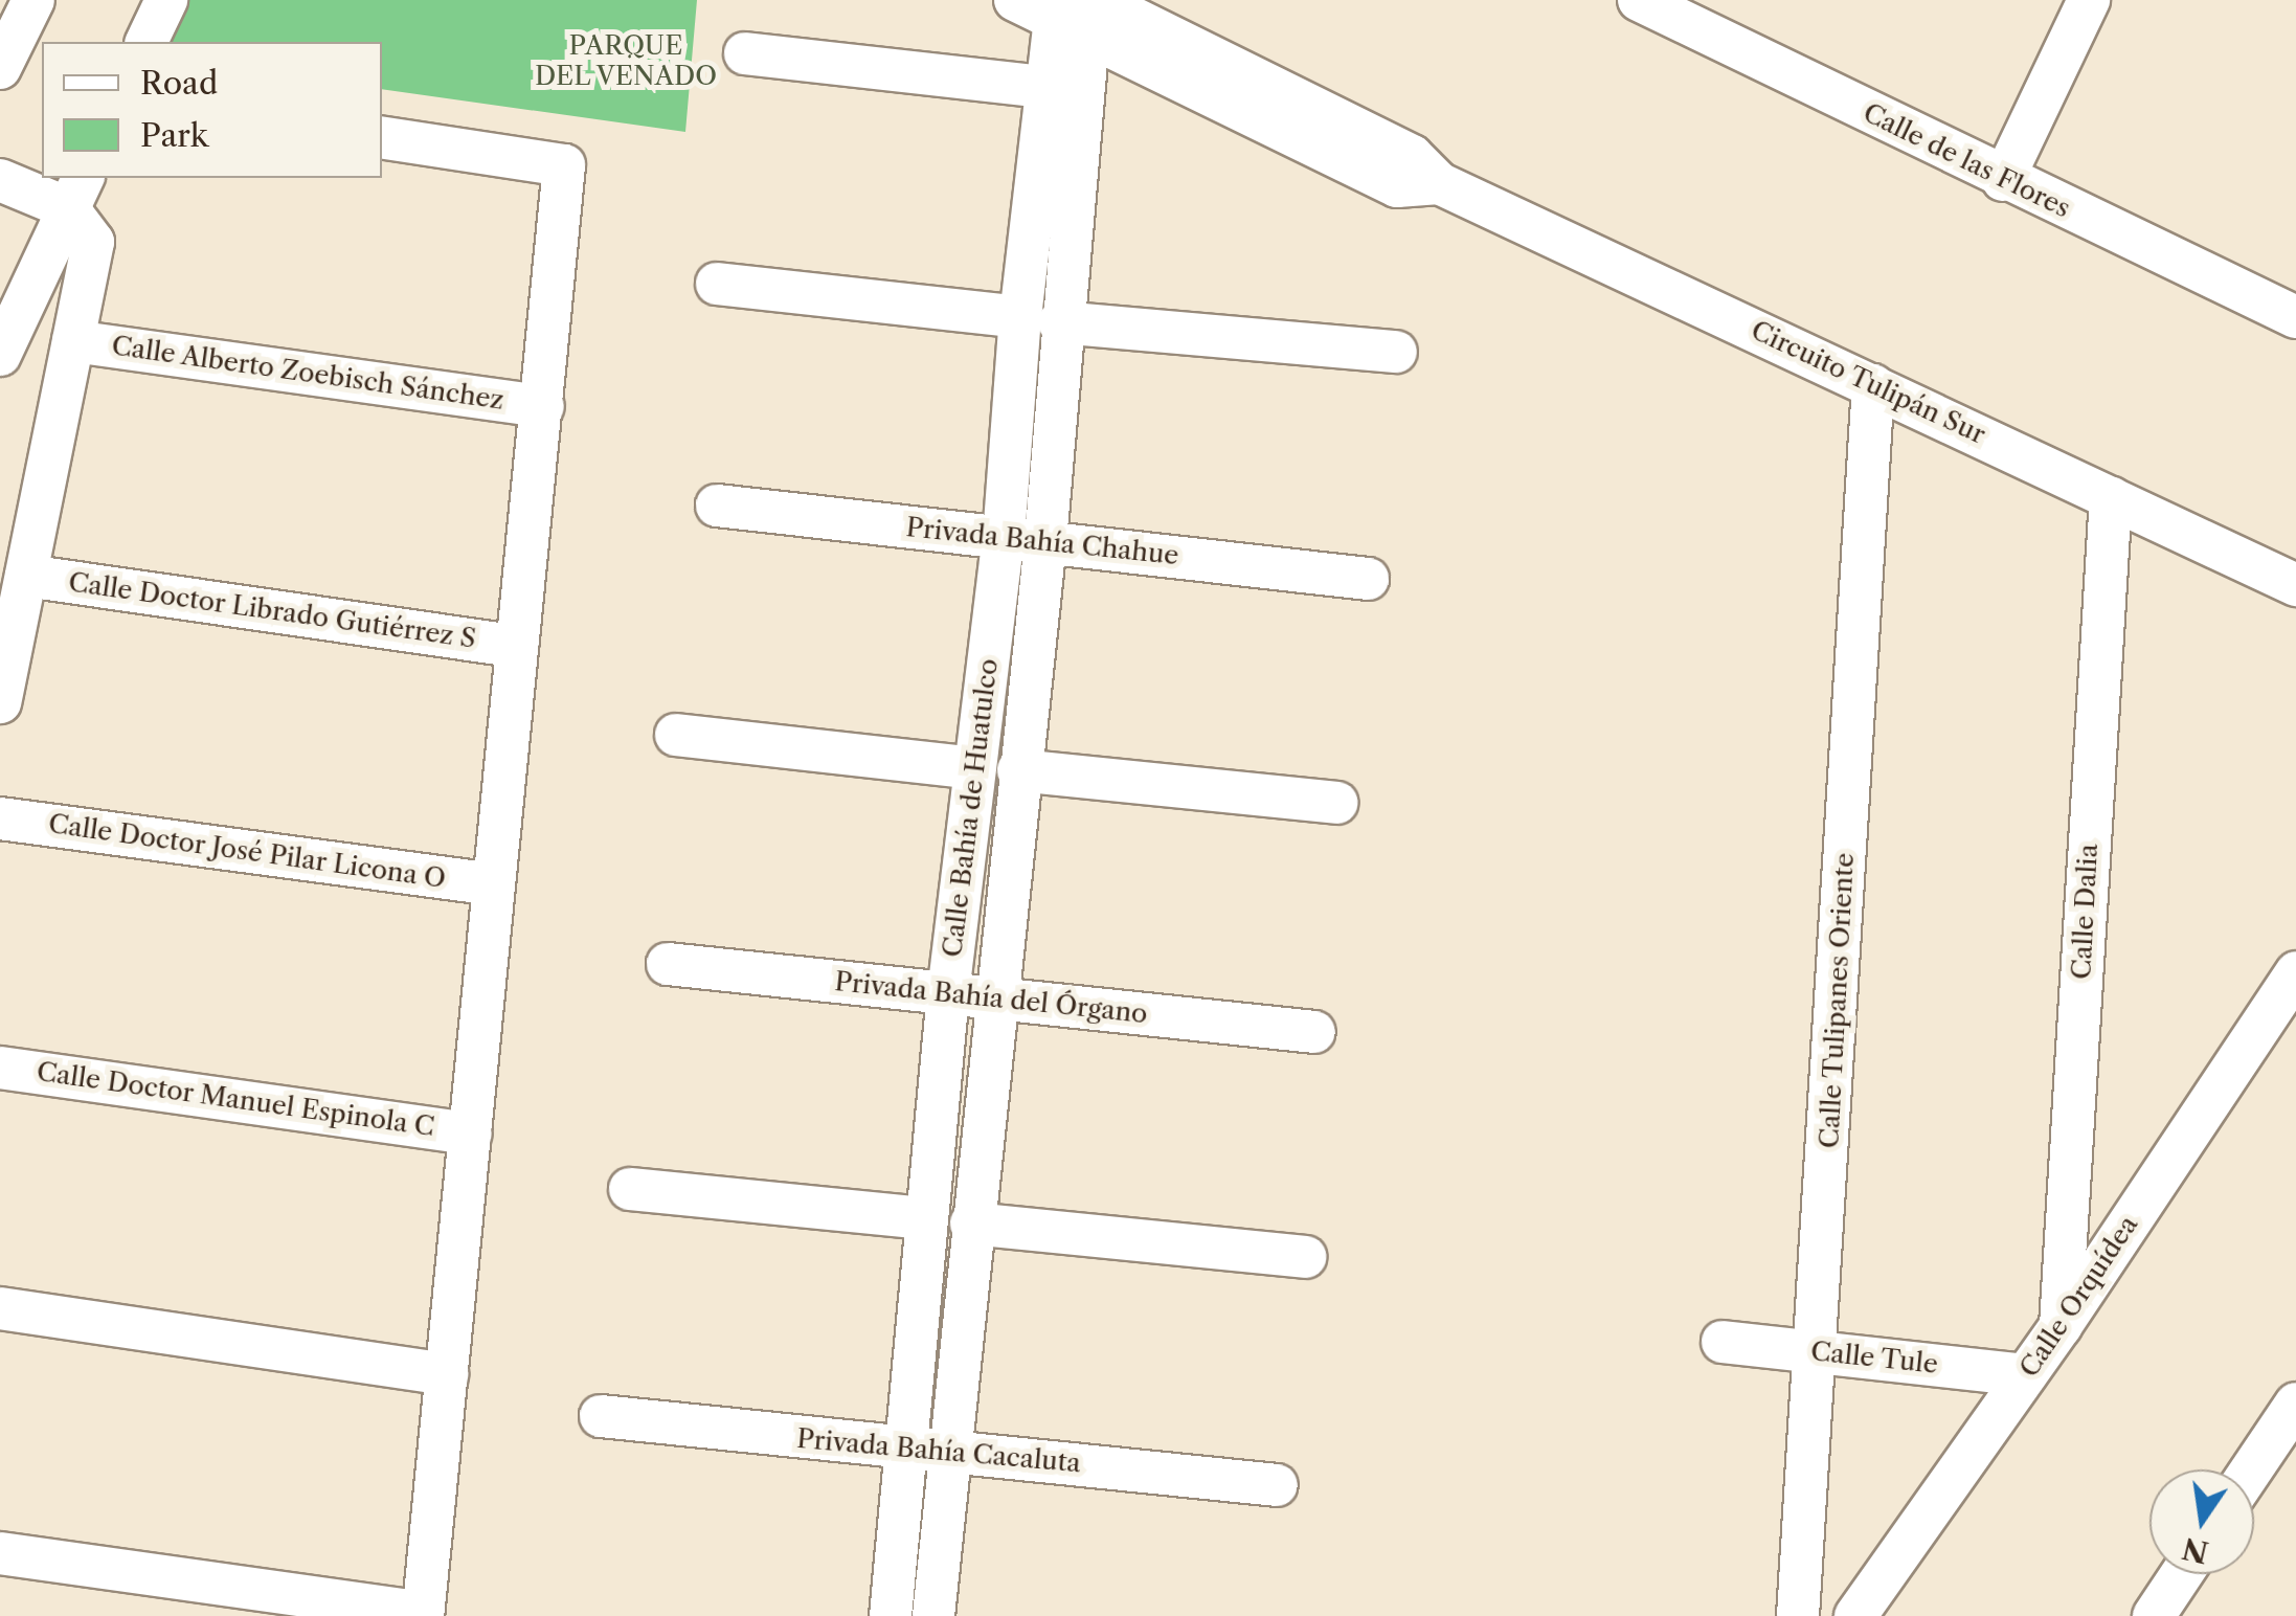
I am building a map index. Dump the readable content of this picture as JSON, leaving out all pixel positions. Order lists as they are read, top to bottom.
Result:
{
  "streets": {
    "street": [
      "Calle de las Flores",
      "Calle Alberto Zoebisch Sánchez",
      "Circuito Tulipán Sur",
      "Privada Bahía Chahue",
      "Calle Doctor Librado Gutiérrez S",
      "Calle Bahía de Huatulco",
      "Calle Doctor José Pilar Licona O",
      "Calle Dalia",
      "Privada Bahía del Órgano",
      "Calle Tulipanes Oriente",
      "Calle Doctor Manuel Espinola C",
      "Calle Orquídea",
      "Calle Tule",
      "Privada Bahía Cacaluta"
    ]
  },
  "crossings": [
    ["Circuito Tulipán Sur", "Calle Bahía de Huatulco"],
    ["Circuito Tulipán Sur", "Calle Dalia"],
    ["Circuito Tulipán Sur", "Calle Tulipanes Oriente"],
    ["Privada Bahía Chahue", "Calle Bahía de Huatulco"],
    ["Calle Bahía de Huatulco", "Privada Bahía del Órgano"],
    ["Calle Bahía de Huatulco", "Privada Bahía Cacaluta"],
    ["Calle Dalia", "Calle Orquídea"],
    ["Calle Tulipanes Oriente", "Calle Tule"],
    ["Calle Orquídea", "Calle Tule"]
  ],
  "parks": ["PARQUE DEL VENADO"],
  "legend": ["Road", "Park"],
  "north": "bottom"
}
